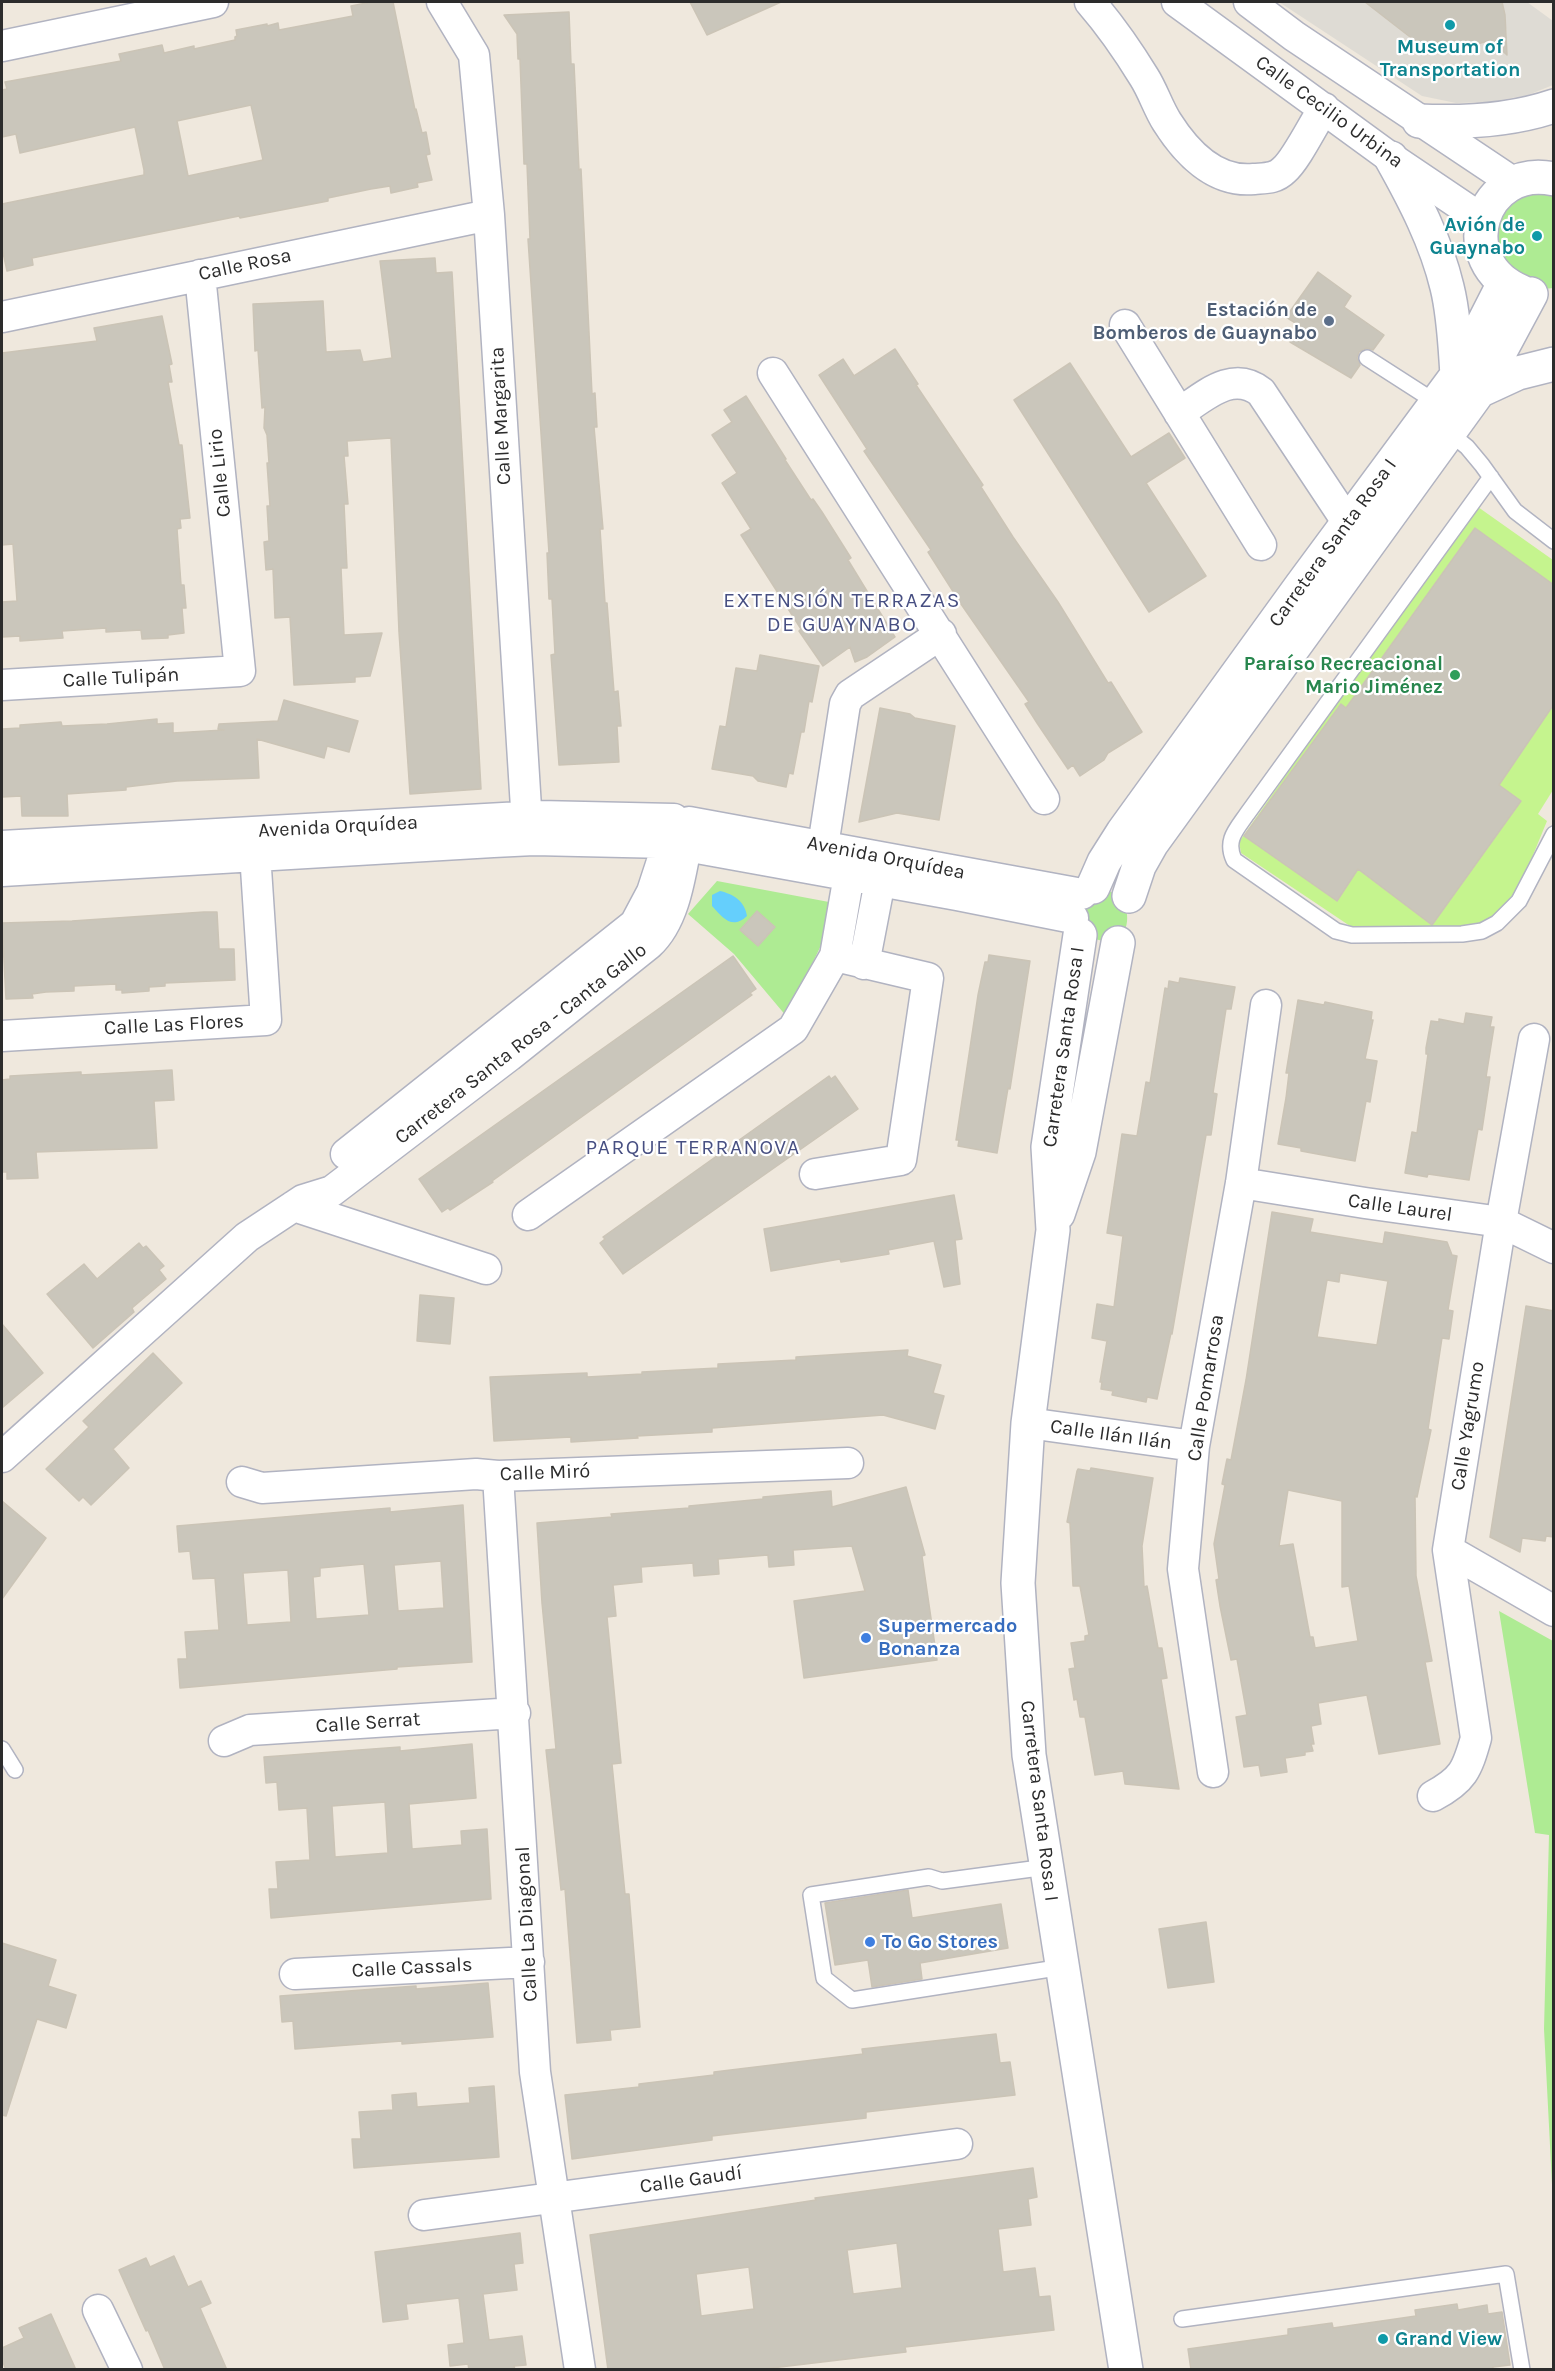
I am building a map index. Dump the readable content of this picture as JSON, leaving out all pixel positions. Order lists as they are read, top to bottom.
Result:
{
  "streets": {
    "street": [
      "Calle Cecilio Urbina",
      "Calle Rosa",
      "Calle Margarita",
      "Calle Lirio",
      "Carretera Santa Rosa I",
      "Calle Tulipán",
      "Avenida Orquídea",
      "Calle Las Flores",
      "Carretera Santa Rosa - Canta Gallo",
      "Calle Laurel",
      "Calle Pomarrosa",
      "Calle Yagrumo",
      "Calle Ilán Ilán",
      "Calle Miró",
      "Calle Serrat",
      "Calle La Diagonal",
      "Calle Cassals",
      "Calle Gaudí"
    ]
  },
  "crossings": [
    ["Calle Rosa", "Calle Margarita"],
    ["Calle Rosa", "Calle Lirio"],
    ["Calle Margarita", "Avenida Orquídea"],
    ["Calle Lirio", "Calle Tulipán"],
    ["Carretera Santa Rosa I", "Avenida Orquídea"],
    ["Carretera Santa Rosa I", "Calle Ilán Ilán"],
    ["Avenida Orquídea", "Calle Las Flores"],
    ["Avenida Orquídea", "Carretera Santa Rosa - Canta Gallo"],
    ["Calle Laurel", "Calle Pomarrosa"],
    ["Calle Laurel", "Calle Yagrumo"],
    ["Calle Pomarrosa", "Calle Ilán Ilán"],
    ["Calle Miró", "Calle La Diagonal"],
    ["Calle Serrat", "Calle La Diagonal"],
    ["Calle La Diagonal", "Calle Cassals"],
    ["Calle La Diagonal", "Calle Gaudí"]
  ],
  "districts": ["EXTENSIÓN TERRAZAS DE GUAYNABO", "PARQUE TERRANOVA"],
  "places": [
    "Museum of Transportation",
    "Avión de Guaynabo",
    "Estación de Bomberos de Guaynabo",
    "Paraíso Recreacional Mario Jiménez",
    "Supermercado Bonanza",
    "To Go Stores",
    "Grand View"
  ]
}
